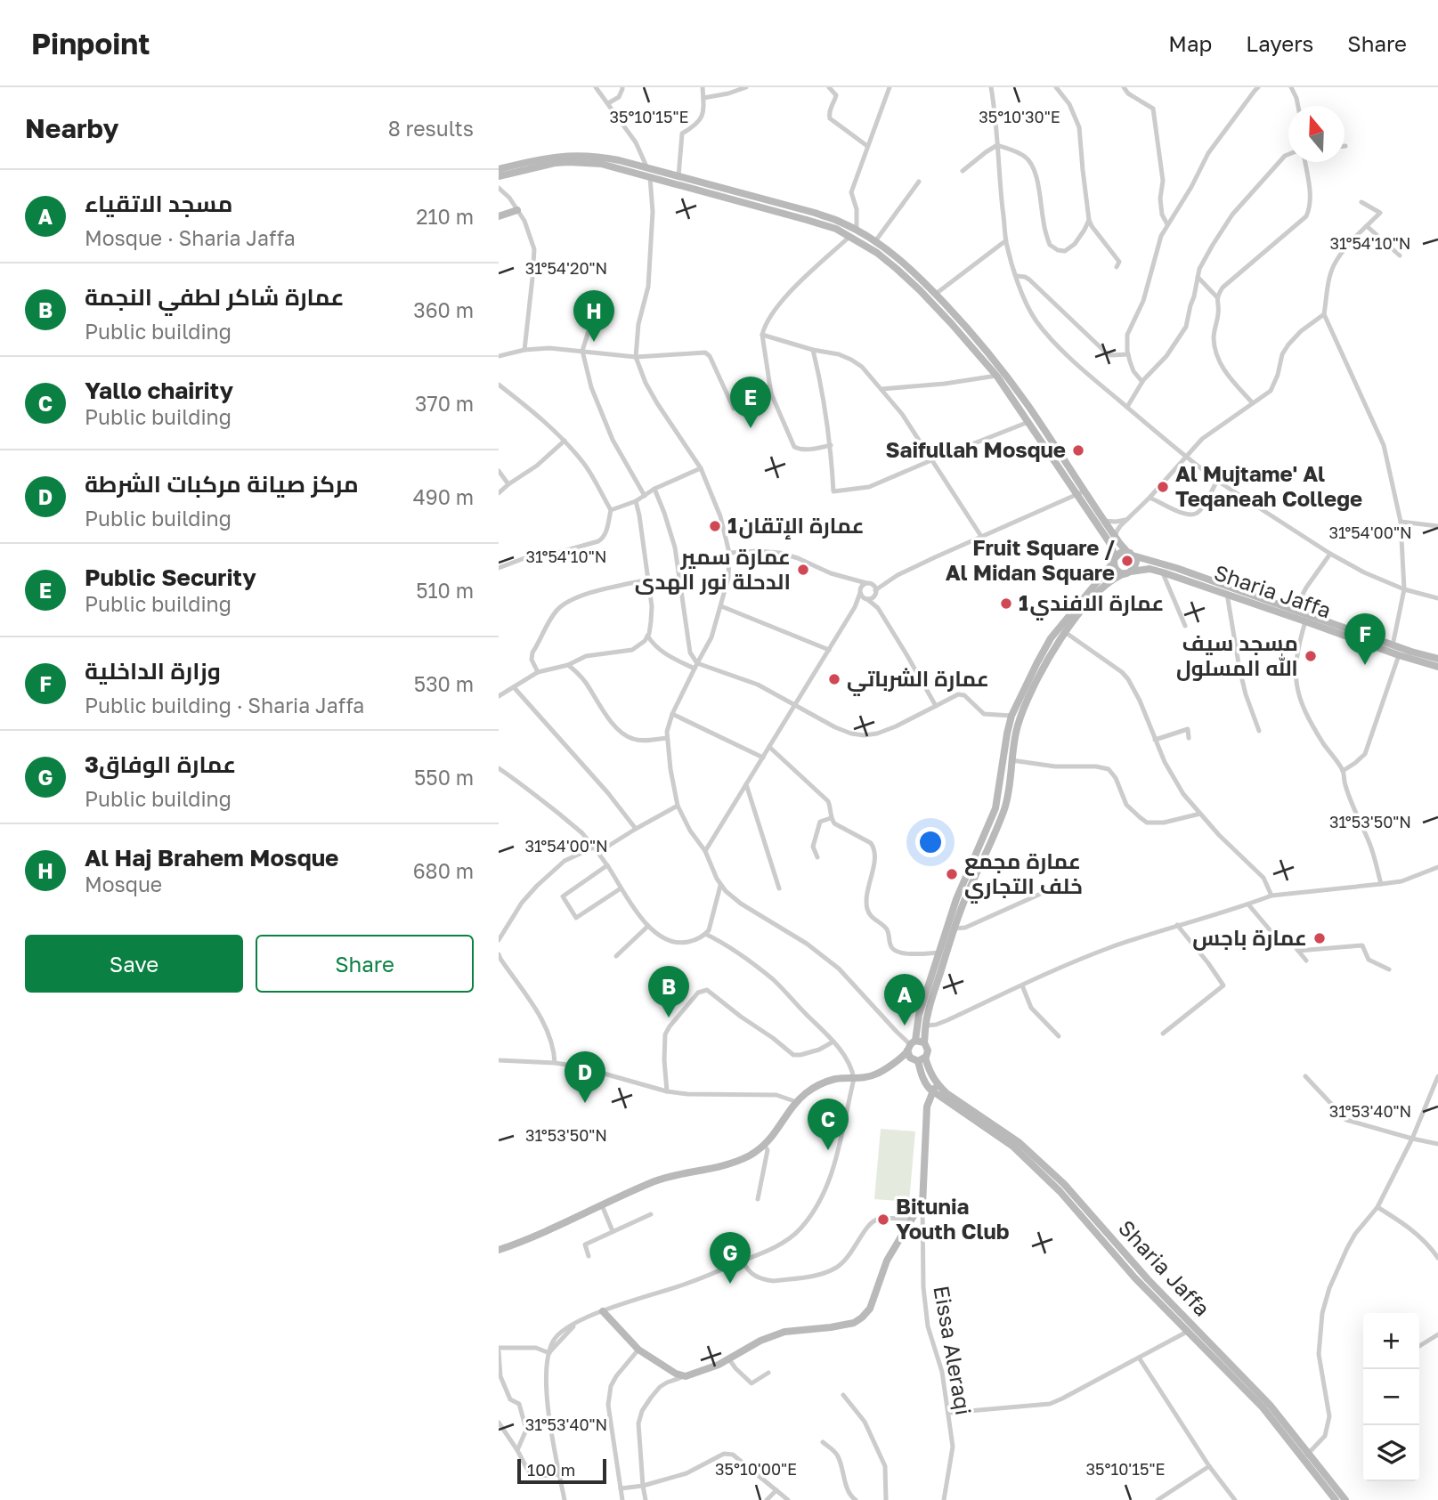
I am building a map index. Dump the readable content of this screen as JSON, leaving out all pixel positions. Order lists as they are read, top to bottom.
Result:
{
  "streets": {
    "main road": ["Sharia Jaffa"],
    "street": ["Eissa Aleraqi"]
  },
  "places": [
    "Saifullah Mosque",
    "Al Mujtame' Al Teqaneah College",
    "عمارة الإتقان1",
    "Fruit Square / Al Midan Square",
    "عمارة سمير الدحلة نور الهدى",
    "عمارة الافندي1",
    "مسجد سيف الله المسلول",
    "عمارة الشرباتي",
    "عمارة مجمع خلف التجاري",
    "عمارة باجس",
    "Bitunia Youth Club"
  ],
  "scale_bar": "100 m",
  "north": "top",
  "page": {
    "header": "Pinpoint",
    "nav": ["Map", "Layers", "Share"],
    "heading": ["Nearby", "8 results"],
    "list": [
      {
        "mark": "A",
        "name": "مسجد الاتقياء",
        "note": "Mosque · Sharia Jaffa",
        "value": "210 m"
      },
      {
        "mark": "B",
        "name": "عمارة شاكر لطفي النجمة",
        "note": "Public building",
        "value": "360 m"
      },
      {
        "mark": "C",
        "name": "Yallo chairity",
        "note": "Public building",
        "value": "370 m"
      },
      {
        "mark": "D",
        "name": "مركز صيانة مركبات الشرطة",
        "note": "Public building",
        "value": "490 m"
      },
      {
        "mark": "E",
        "name": "Public Security",
        "note": "Public building",
        "value": "510 m"
      },
      {
        "mark": "F",
        "name": "وزارة الداخلية",
        "note": "Public building · Sharia Jaffa",
        "value": "530 m"
      },
      {
        "mark": "G",
        "name": "عمارة الوفاق3",
        "note": "Public building",
        "value": "550 m"
      },
      {
        "mark": "H",
        "name": "Al Haj Brahem Mosque",
        "note": "Mosque",
        "value": "680 m"
      }
    ],
    "pins": [
      "H",
      "E",
      "F",
      "B",
      "A",
      "D",
      "C",
      "G"
    ],
    "buttons": ["Save", "Share"],
    "map_buttons": ["+", "−"],
    "scale": "100 m"
  },
  "coordinates": [
    "35°10'15\"E",
    "35°10'30\"E",
    "31°54'10\"N",
    "31°54'20\"N",
    "31°54'00\"N",
    "31°53'50\"N",
    "31°53'40\"N",
    "35°10'00\"E"
  ]
}
